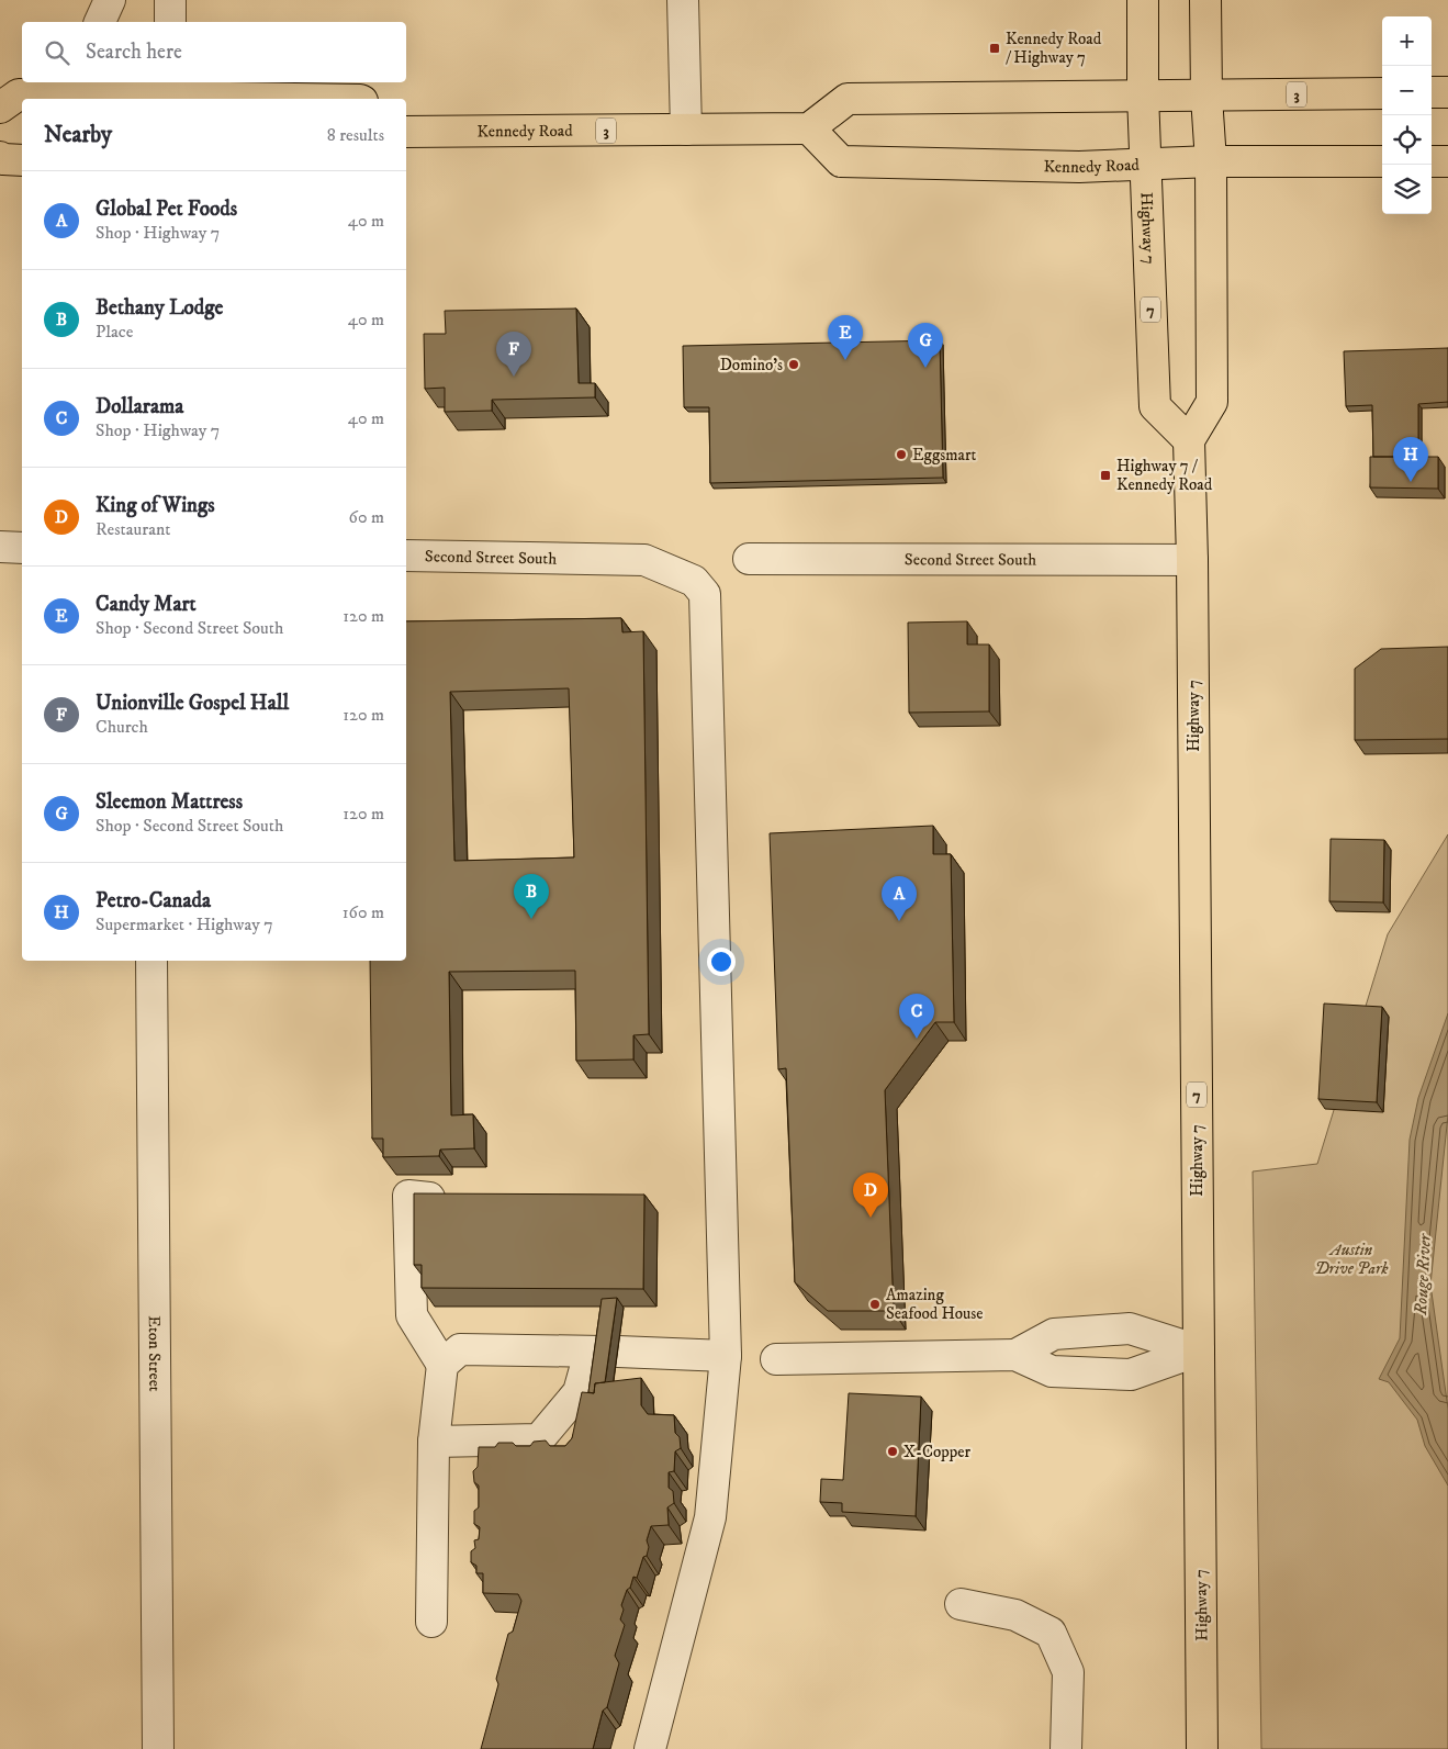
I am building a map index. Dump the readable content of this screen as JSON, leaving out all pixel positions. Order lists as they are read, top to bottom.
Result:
{
  "streets": {
    "main road": [
      "3",
      "Kennedy Road",
      "Highway 7",
      "7"
    ],
    "street": ["Second Street South", "Eton Street"]
  },
  "crossings": [
    ["3", "Kennedy Road"],
    ["3", "Highway 7"],
    ["Kennedy Road", "Highway 7"],
    ["Highway 7", "Second Street South"]
  ],
  "water": ["Rouge River"],
  "parks": ["Austin Drive Park"],
  "places": {
    "transit": ["Kennedy Road / Highway 7", "Highway 7 / Kennedy Road"],
    "other": [
      "Domino's",
      "Eggsmart",
      "Amazing Seafood House",
      "X-Copper"
    ]
  },
  "page": {
    "map_buttons": ["+", "−"],
    "search": "Search here",
    "heading": ["Nearby", "8 results"],
    "list": [
      {
        "mark": "A",
        "name": "Global Pet Foods",
        "note": "Shop · Highway 7",
        "value": "40 m"
      },
      {
        "mark": "B",
        "name": "Bethany Lodge",
        "note": "Place",
        "value": "40 m"
      },
      {
        "mark": "C",
        "name": "Dollarama",
        "note": "Shop · Highway 7",
        "value": "40 m"
      },
      {
        "mark": "D",
        "name": "King of Wings",
        "note": "Restaurant",
        "value": "60 m"
      },
      {
        "mark": "E",
        "name": "Candy Mart",
        "note": "Shop · Second Street South",
        "value": "120 m"
      },
      {
        "mark": "F",
        "name": "Unionville Gospel Hall",
        "note": "Church",
        "value": "120 m"
      },
      {
        "mark": "G",
        "name": "Sleemon Mattress",
        "note": "Shop · Second Street South",
        "value": "120 m"
      },
      {
        "mark": "H",
        "name": "Petro-Canada",
        "note": "Supermarket · Highway 7",
        "value": "160 m"
      }
    ],
    "pins": [
      "E",
      "G",
      "F",
      "H",
      "B",
      "A",
      "C",
      "D"
    ]
  }
}
